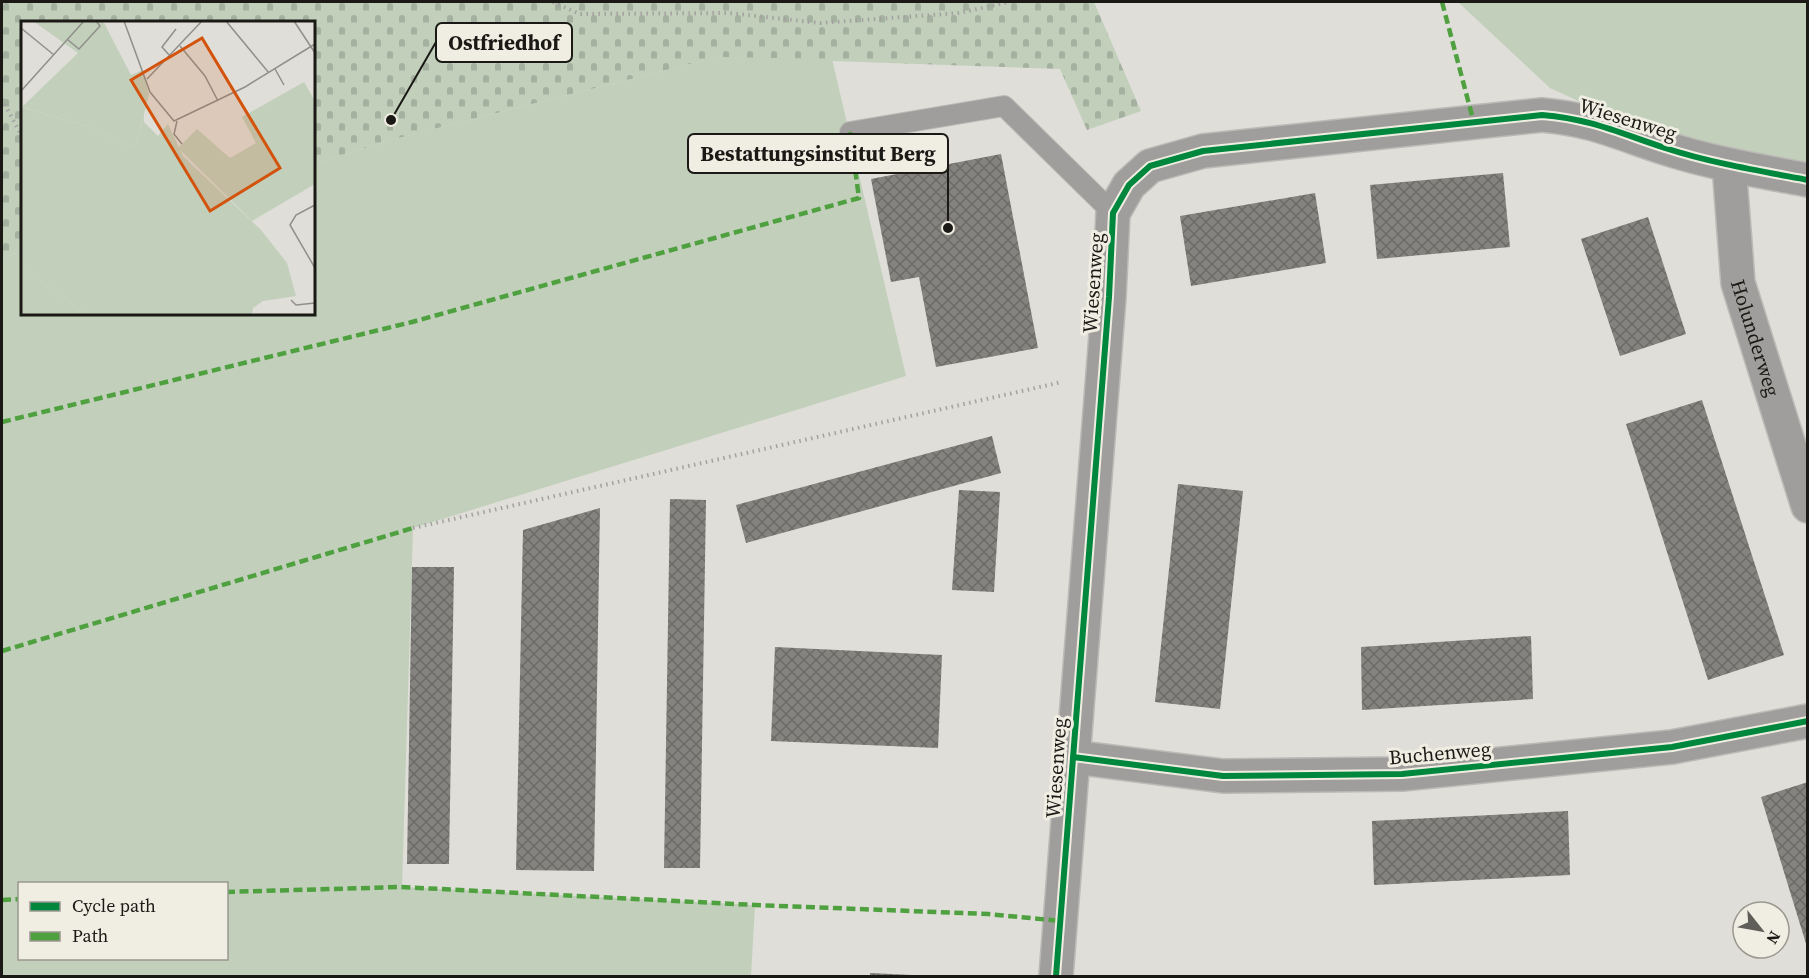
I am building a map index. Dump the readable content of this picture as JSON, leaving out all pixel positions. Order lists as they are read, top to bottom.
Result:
{
  "streets": {
    "street": ["Wiesenweg", "Holunderweg", "Buchenweg"]
  },
  "crossings": [
    ["Wiesenweg", "Holunderweg"],
    ["Wiesenweg", "Buchenweg"]
  ],
  "places": ["Ostfriedhof", "Bestattungsinstitut Berg"],
  "legend": ["Cycle path", "Path"],
  "north": "bottom right"
}
